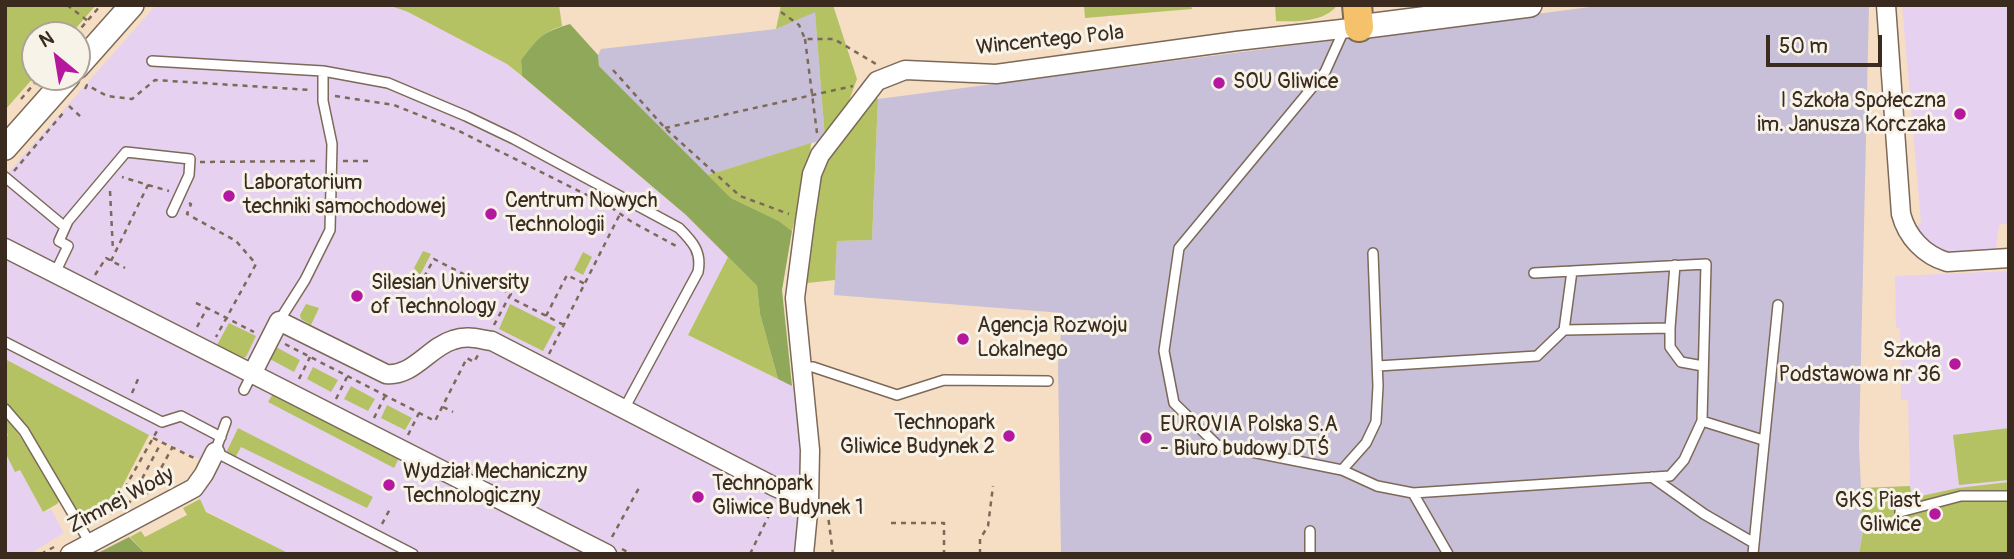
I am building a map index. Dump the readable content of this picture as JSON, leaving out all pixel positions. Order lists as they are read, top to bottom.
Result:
{
  "streets": {
    "street": ["Wincentego Pola", "Zimnej Wody"]
  },
  "places": [
    "SOU Gliwice",
    "I Szkoła Społeczna im. Janusza Korczaka",
    "Laboratorium techniki samochodowej",
    "Centrum Nowych Technologii",
    "Silesian University of Technology",
    "Agencja Rozwoju Lokalnego",
    "Szkoła Podstawowa nr 36",
    "Technopark Gliwice Budynek 2",
    "EUROVIA Polska S.A - Biuro budowy DTŚ",
    "Wydział Mechaniczny Technologiczny",
    "Technopark Gliwice Budynek 1",
    "GKS Piast Gliwice"
  ],
  "scale_bar": "50 m",
  "north": "top left"
}
